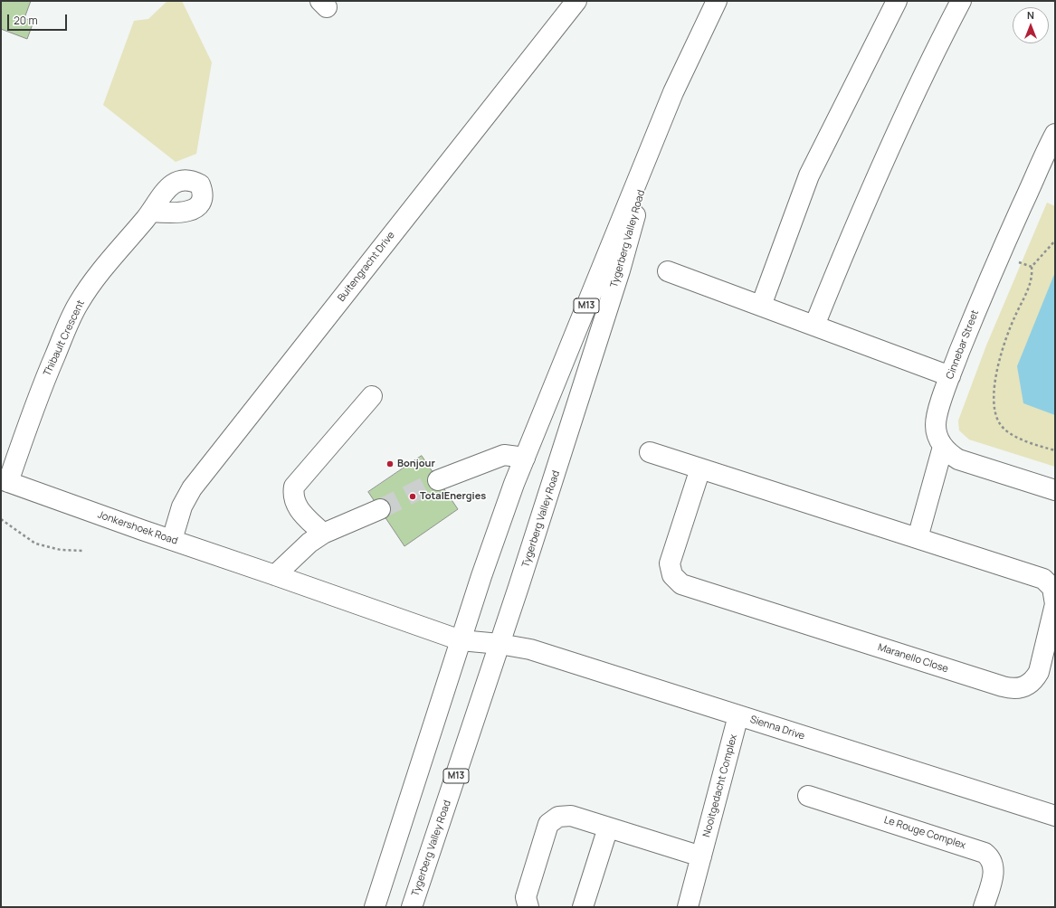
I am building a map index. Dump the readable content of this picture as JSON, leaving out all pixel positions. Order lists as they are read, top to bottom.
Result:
{
  "streets": {
    "street": [
      "Tygerberg Valley Road",
      "Buitengracht Drive",
      "M13",
      "Thibault Crescent",
      "Cinnebar Street",
      "Jonkershoek Road",
      "Maranello Close",
      "Sienna Drive",
      "Nooitgedacht Complex",
      "Le Rouge Complex"
    ]
  },
  "crossings": [
    ["Tygerberg Valley Road", "Sienna Drive"],
    ["Buitengracht Drive", "Jonkershoek Road"],
    ["Thibault Crescent", "Jonkershoek Road"],
    ["Sienna Drive", "Nooitgedacht Complex"]
  ],
  "places": ["Bonjour", "TotalEnergies"],
  "scale_bar": "20 m",
  "north": "top"
}
